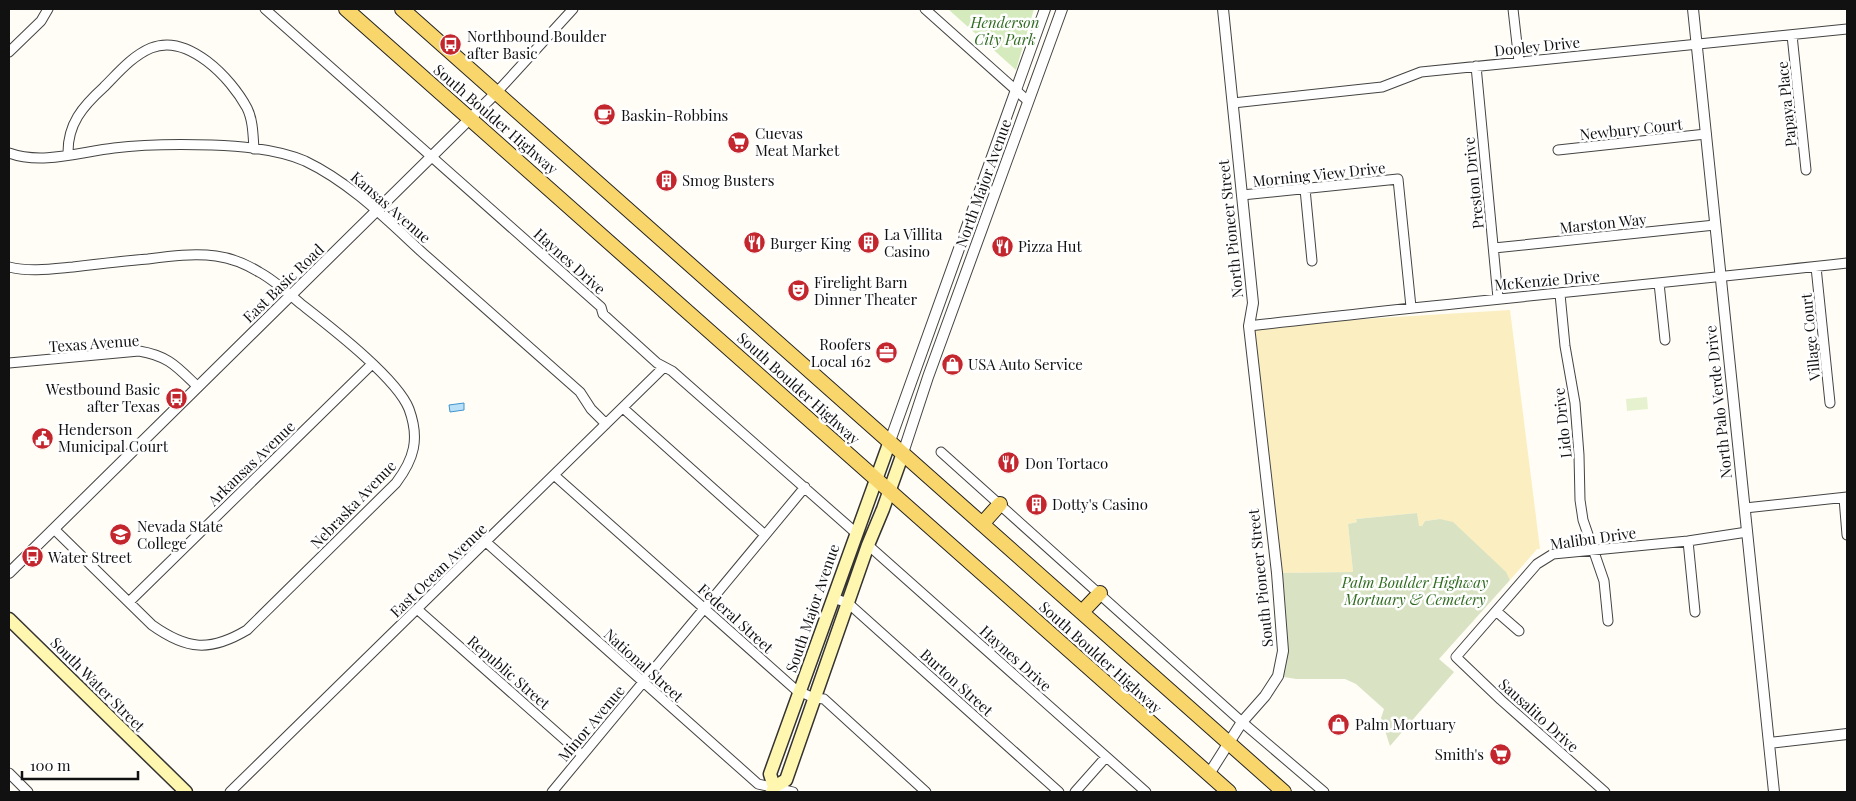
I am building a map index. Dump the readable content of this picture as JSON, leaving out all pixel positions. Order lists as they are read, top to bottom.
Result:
{
  "streets": {
    "main road": ["South Boulder Highway", "South Major Avenue", "South Water Street"],
    "street": [
      "Dooley Drive",
      "Papaya Place",
      "Newbury Court",
      "Morning View Drive",
      "North Major Avenue",
      "Preston Drive",
      "Kansas Avenue",
      "Marston Way",
      "North Pioneer Street",
      "Haynes Drive",
      "McKenzie Drive",
      "East Basic Road",
      "Village Court",
      "Texas Avenue",
      "North Palo Verde Drive",
      "Lido Drive",
      "Arkansas Avenue",
      "Nebraska Avenue",
      "Malibu Drive",
      "East Ocean Avenue",
      "South Pioneer Street",
      "Federal Street",
      "National Street",
      "Republic Street",
      "Burton Street",
      "Sausalito Drive",
      "Minor Avenue"
    ]
  },
  "crossings": [
    ["Dooley Drive", "Papaya Place"],
    ["Dooley Drive", "Preston Drive"],
    ["Dooley Drive", "North Pioneer Street"],
    ["Dooley Drive", "North Palo Verde Drive"],
    ["South Boulder Highway", "North Major Avenue"],
    ["South Boulder Highway", "East Basic Road"],
    ["South Boulder Highway", "South Pioneer Street"],
    ["South Boulder Highway", "South Major Avenue"],
    ["Newbury Court", "North Palo Verde Drive"],
    ["Morning View Drive", "North Pioneer Street"],
    ["Morning View Drive", "McKenzie Drive"],
    ["North Major Avenue", "South Major Avenue"],
    ["Preston Drive", "Marston Way"],
    ["Preston Drive", "McKenzie Drive"],
    ["Kansas Avenue", "East Basic Road"],
    ["Kansas Avenue", "East Ocean Avenue"],
    ["Marston Way", "North Palo Verde Drive"],
    ["North Pioneer Street", "McKenzie Drive"],
    ["North Pioneer Street", "South Pioneer Street"],
    ["Haynes Drive", "East Basic Road"],
    ["Haynes Drive", "East Ocean Avenue"],
    ["Haynes Drive", "South Major Avenue"],
    ["Haynes Drive", "Minor Avenue"],
    ["McKenzie Drive", "Village Court"],
    ["McKenzie Drive", "North Palo Verde Drive"],
    ["McKenzie Drive", "Lido Drive"],
    ["East Basic Road", "Texas Avenue"],
    ["East Basic Road", "Nebraska Avenue"],
    ["North Palo Verde Drive", "Malibu Drive"],
    ["Lido Drive", "Malibu Drive"],
    ["Arkansas Avenue", "Nebraska Avenue"],
    ["Malibu Drive", "Sausalito Drive"],
    ["East Ocean Avenue", "Federal Street"],
    ["East Ocean Avenue", "National Street"],
    ["East Ocean Avenue", "Republic Street"],
    ["South Major Avenue", "Federal Street"],
    ["South Major Avenue", "National Street"],
    ["South Major Avenue", "Burton Street"],
    ["Federal Street", "Minor Avenue"],
    ["National Street", "Minor Avenue"],
    ["Republic Street", "Minor Avenue"]
  ],
  "parks": ["Henderson City Park", "Palm Boulder Highway Mortuary & Cemetery"],
  "places": {
    "bus stop": ["Northbound Boulder after Basic", "Westbound Basic after Texas", "Water Street"],
    "cafe": ["Baskin-Robbins"],
    "supermarket": ["Cuevas Meat Market", "Smith's"],
    "building": ["Smog Busters", "La Villita Casino", "Dotty's Casino"],
    "restaurant": ["Burger King", "Pizza Hut", "Don Tortaco"],
    "theatre": ["Firelight Barn Dinner Theater"],
    "office": ["Roofers Local 162"],
    "shop": ["USA Auto Service", "Palm Mortuary"],
    "public building": ["Henderson Municipal Court"],
    "school or university": ["Nevada State College"]
  },
  "scale_bar": "100 m"
}
